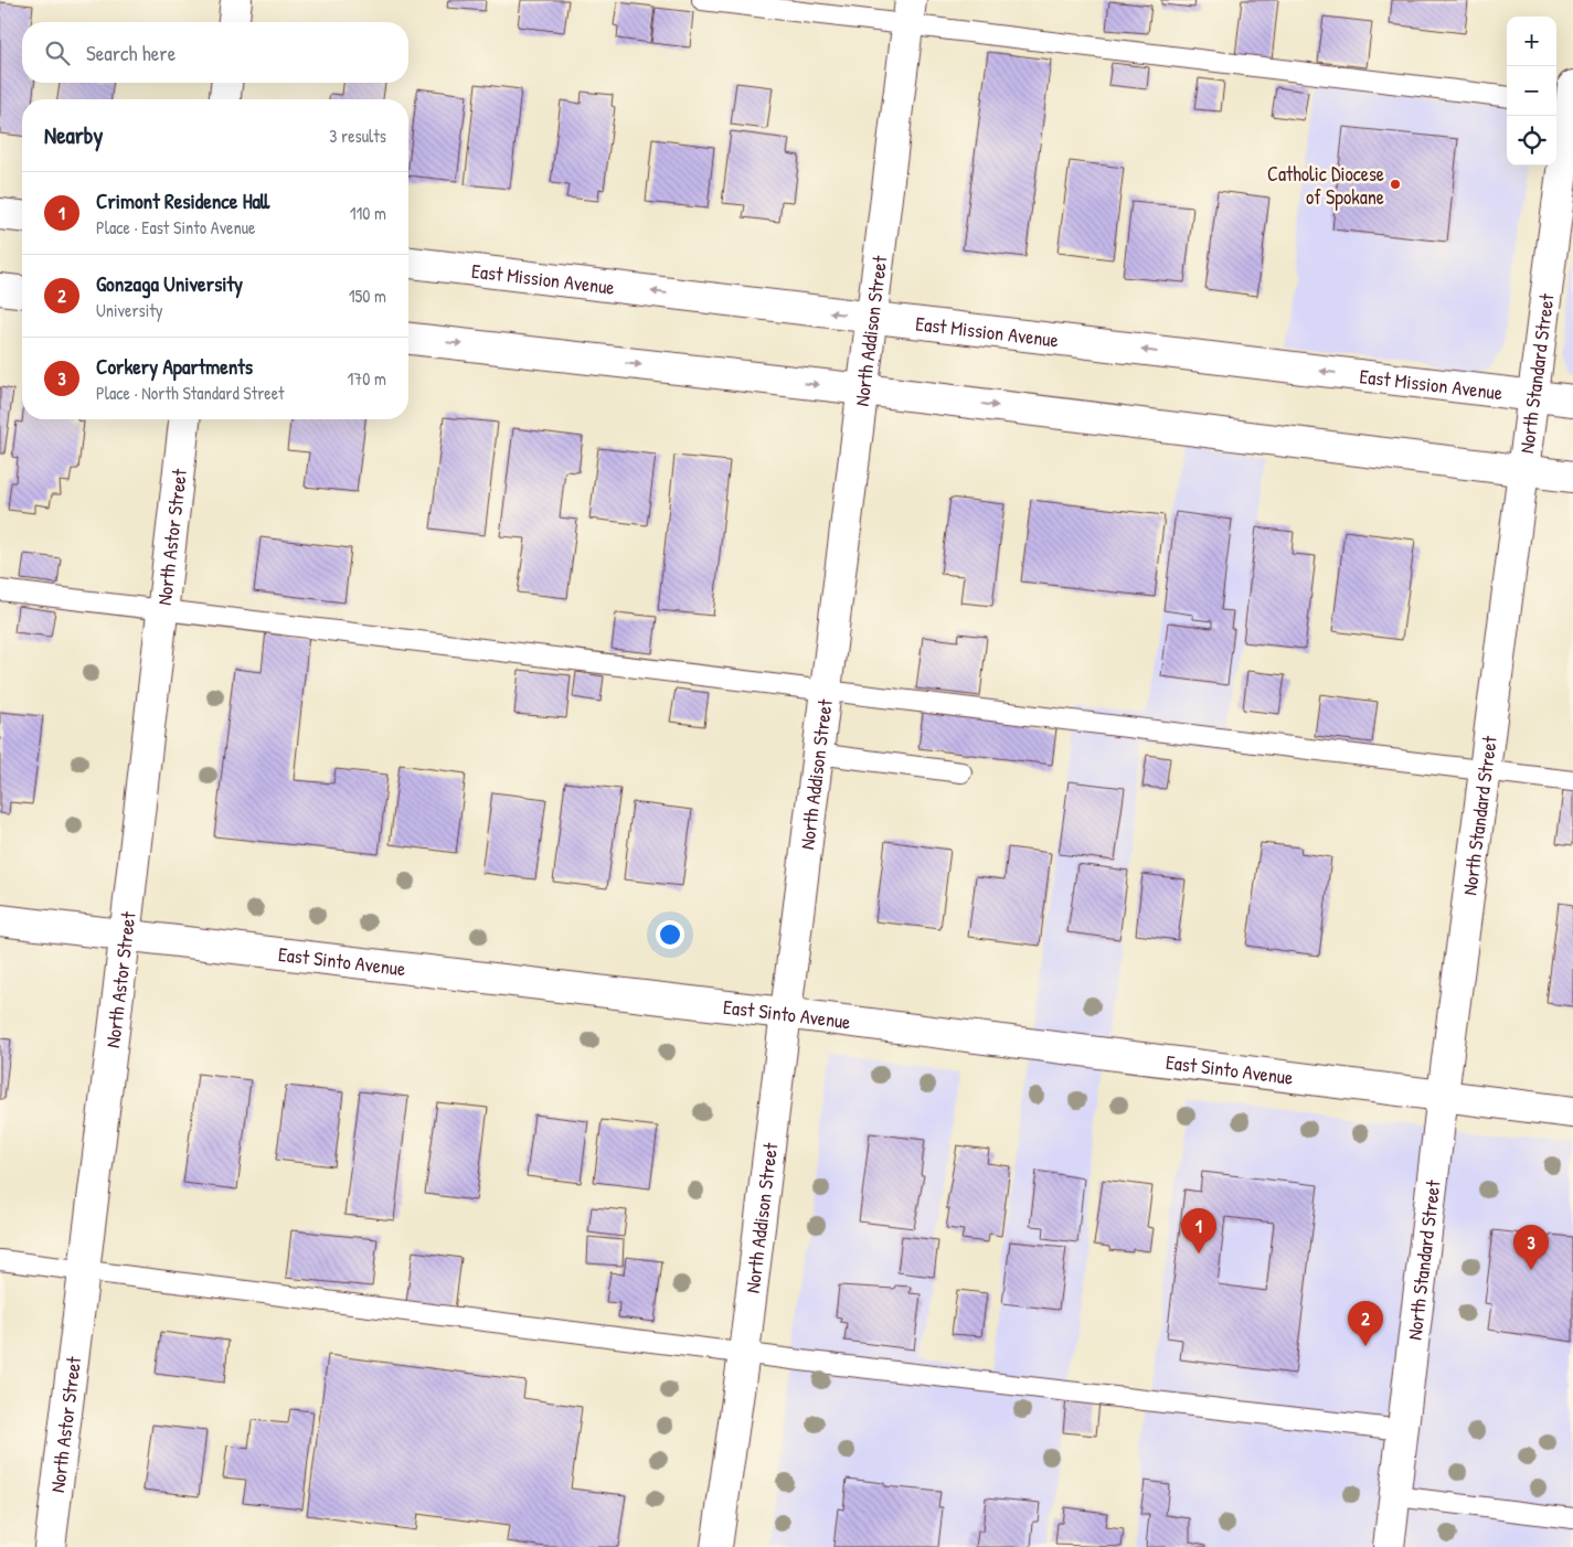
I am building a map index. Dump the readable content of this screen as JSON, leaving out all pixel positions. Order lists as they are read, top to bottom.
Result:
{
  "streets": {
    "street": [
      "East Mission Avenue",
      "North Addison Street",
      "North Standard Street",
      "North Astor Street",
      "East Sinto Avenue"
    ]
  },
  "crossings": [
    ["East Mission Avenue", "North Addison Street"],
    ["East Mission Avenue", "North Standard Street"],
    ["North Addison Street", "East Sinto Avenue"],
    ["North Standard Street", "East Sinto Avenue"],
    ["North Astor Street", "East Sinto Avenue"]
  ],
  "places": ["Catholic Diocese of Spokane"],
  "page": {
    "map_buttons": ["+", "−"],
    "search": "Search here",
    "heading": ["Nearby", "3 results"],
    "list": [
      {
        "mark": "1",
        "name": "Crimont Residence Hall",
        "note": "Place · East Sinto Avenue",
        "value": "110 m"
      },
      {
        "mark": "2",
        "name": "Gonzaga University",
        "note": "University",
        "value": "150 m"
      },
      {
        "mark": "3",
        "name": "Corkery Apartments",
        "note": "Place · North Standard Street",
        "value": "170 m"
      }
    ],
    "pins": ["1", "3", "2"]
  }
}
